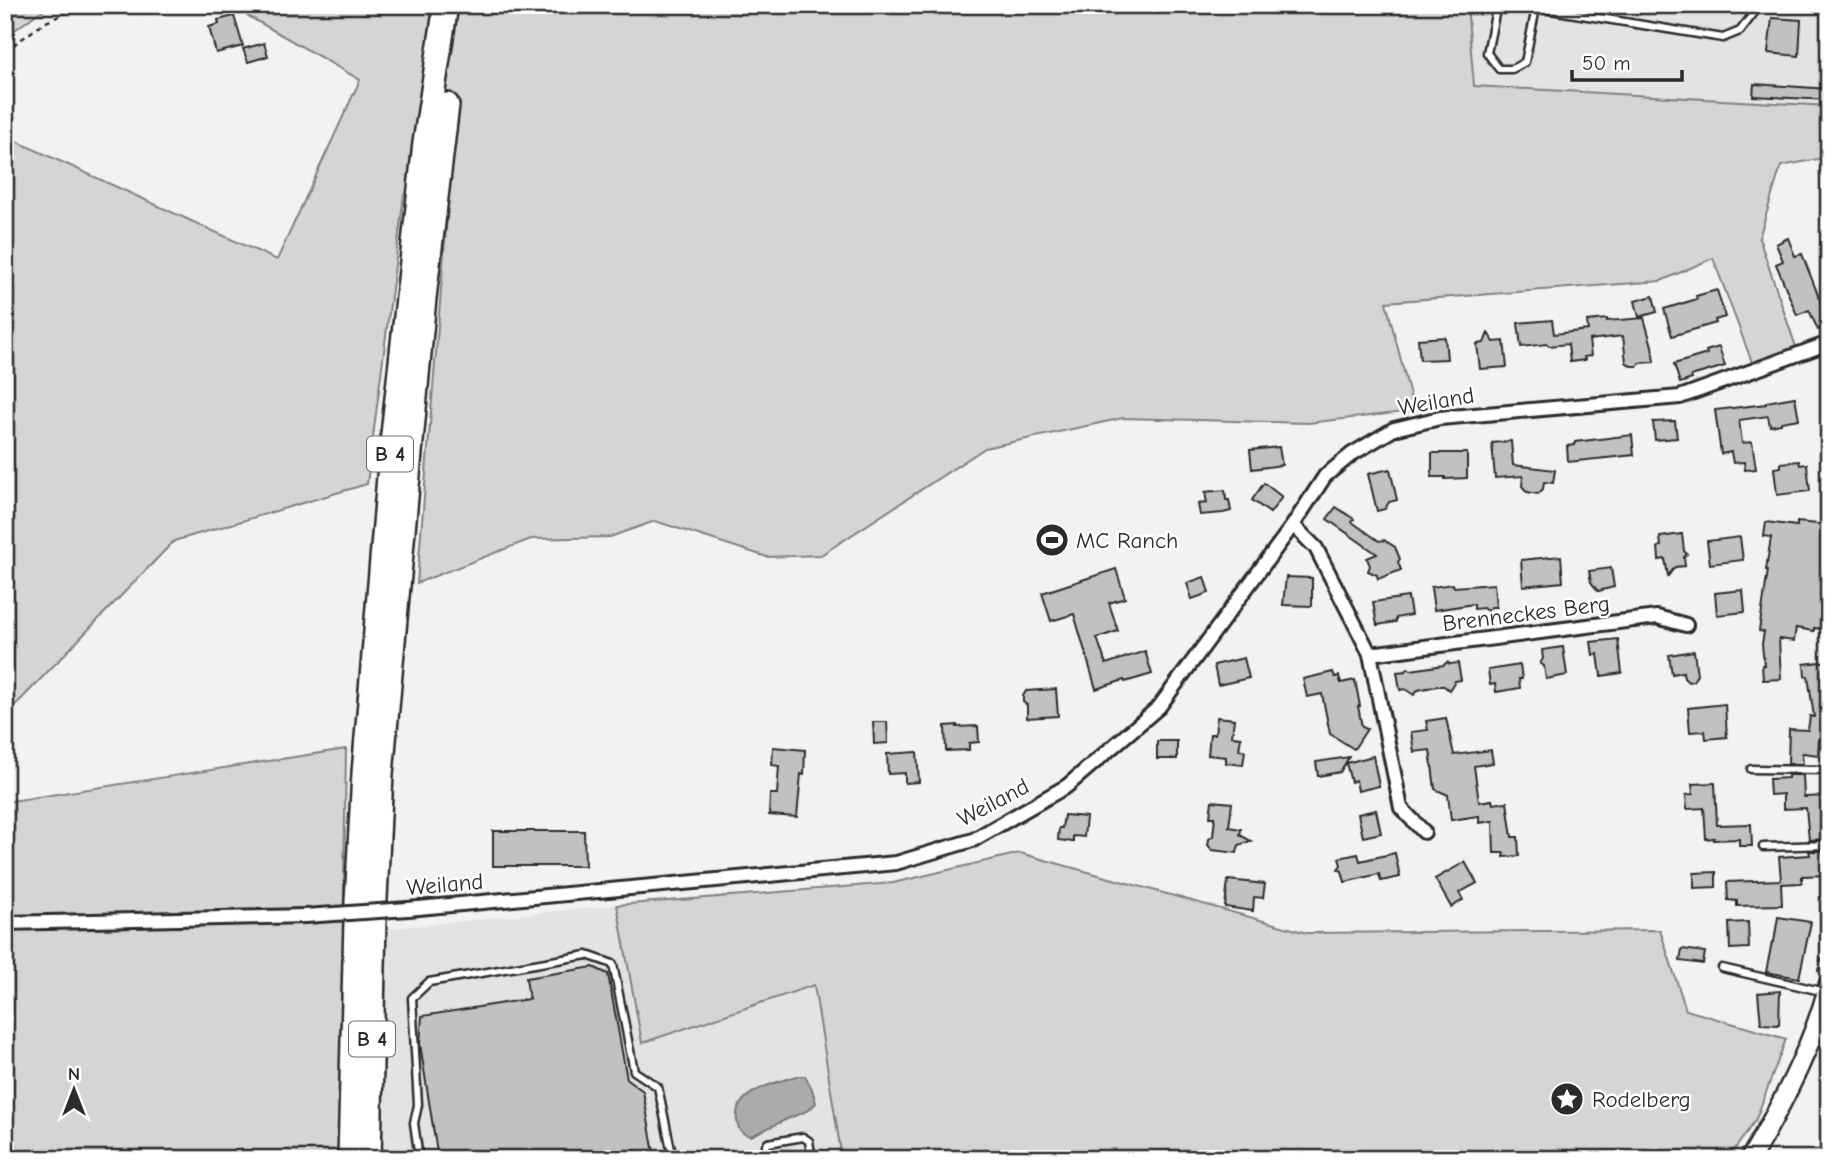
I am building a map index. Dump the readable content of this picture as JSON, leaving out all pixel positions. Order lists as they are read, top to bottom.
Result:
{
  "streets": {
    "highway": ["B 4"],
    "street": ["Weiland", "Brenneckes Berg"]
  },
  "places": {
    "sports": ["MC Ranch"],
    "place": ["Rodelberg"]
  },
  "scale_bar": "50 m",
  "north": "top"
}
